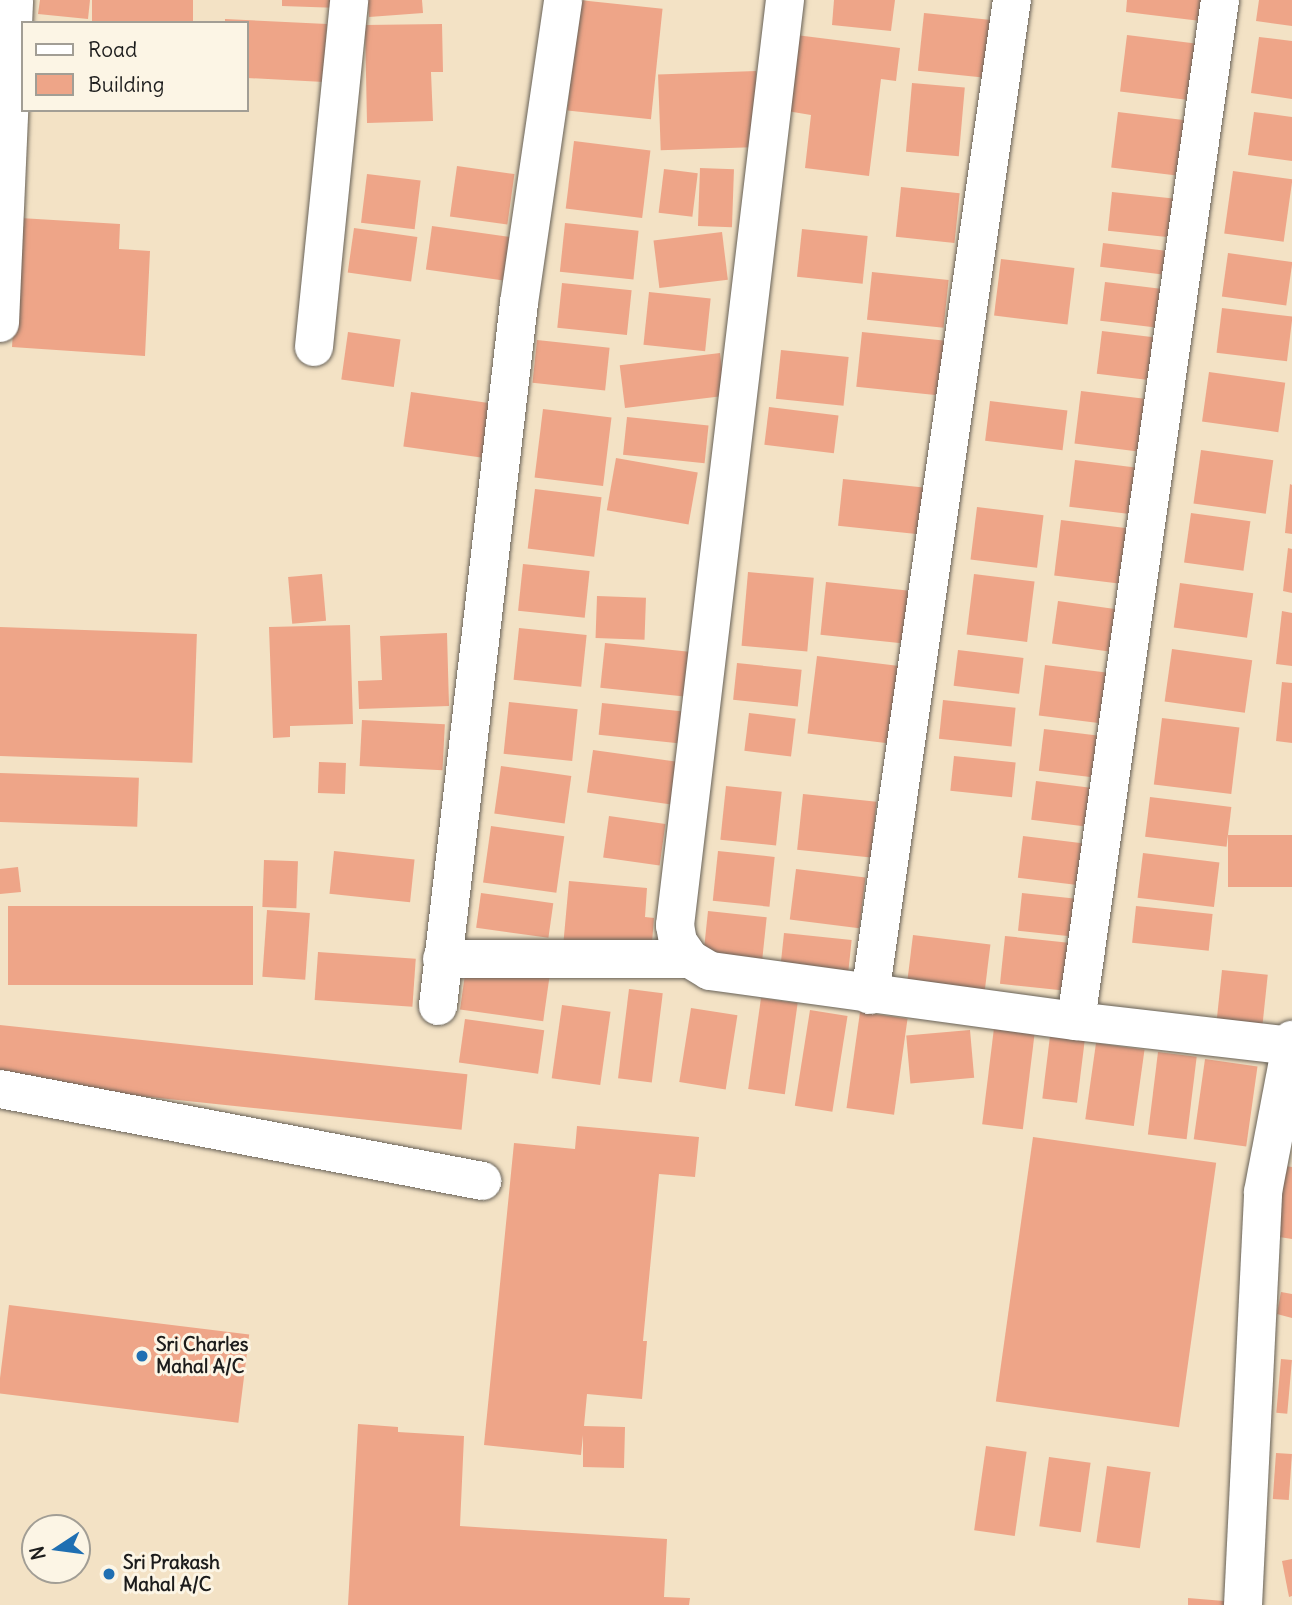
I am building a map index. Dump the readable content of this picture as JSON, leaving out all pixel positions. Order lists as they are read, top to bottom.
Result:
{
  "places": ["Sri Charles Mahal A/C", "Sri Prakash Mahal A/C"],
  "legend": ["Road", "Building"],
  "north": "left"
}
